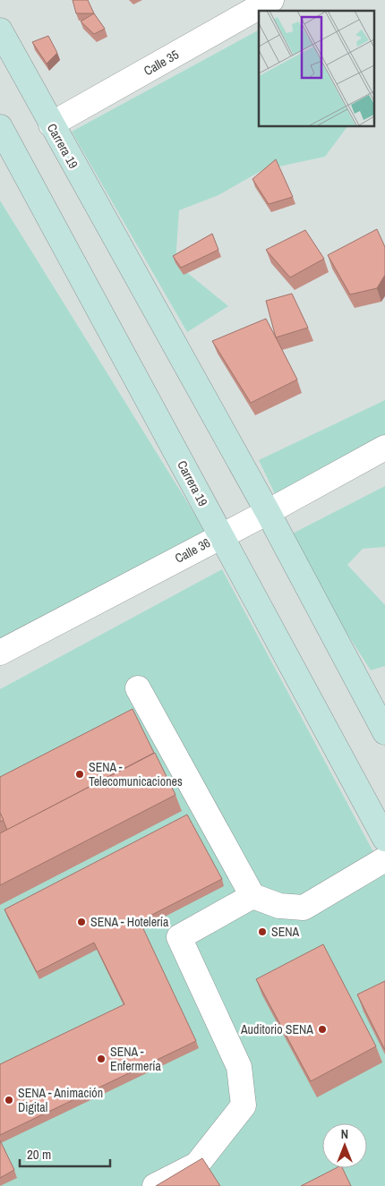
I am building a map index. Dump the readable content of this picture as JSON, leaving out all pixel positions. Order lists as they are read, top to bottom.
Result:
{
  "streets": {
    "main road": ["Carrera 19"],
    "street": ["Calle 35", "Calle 36"]
  },
  "crossings": [
    ["Calle 35", "Carrera 19"],
    ["Carrera 19", "Calle 36"]
  ],
  "places": [
    "SENA - Telecomunicaciones",
    "SENA - Hotelería",
    "SENA",
    "Auditorio SENA",
    "SENA - Enfermería",
    "SENA - Animación Digital"
  ],
  "scale_bar": "20 m",
  "north": "top"
}
